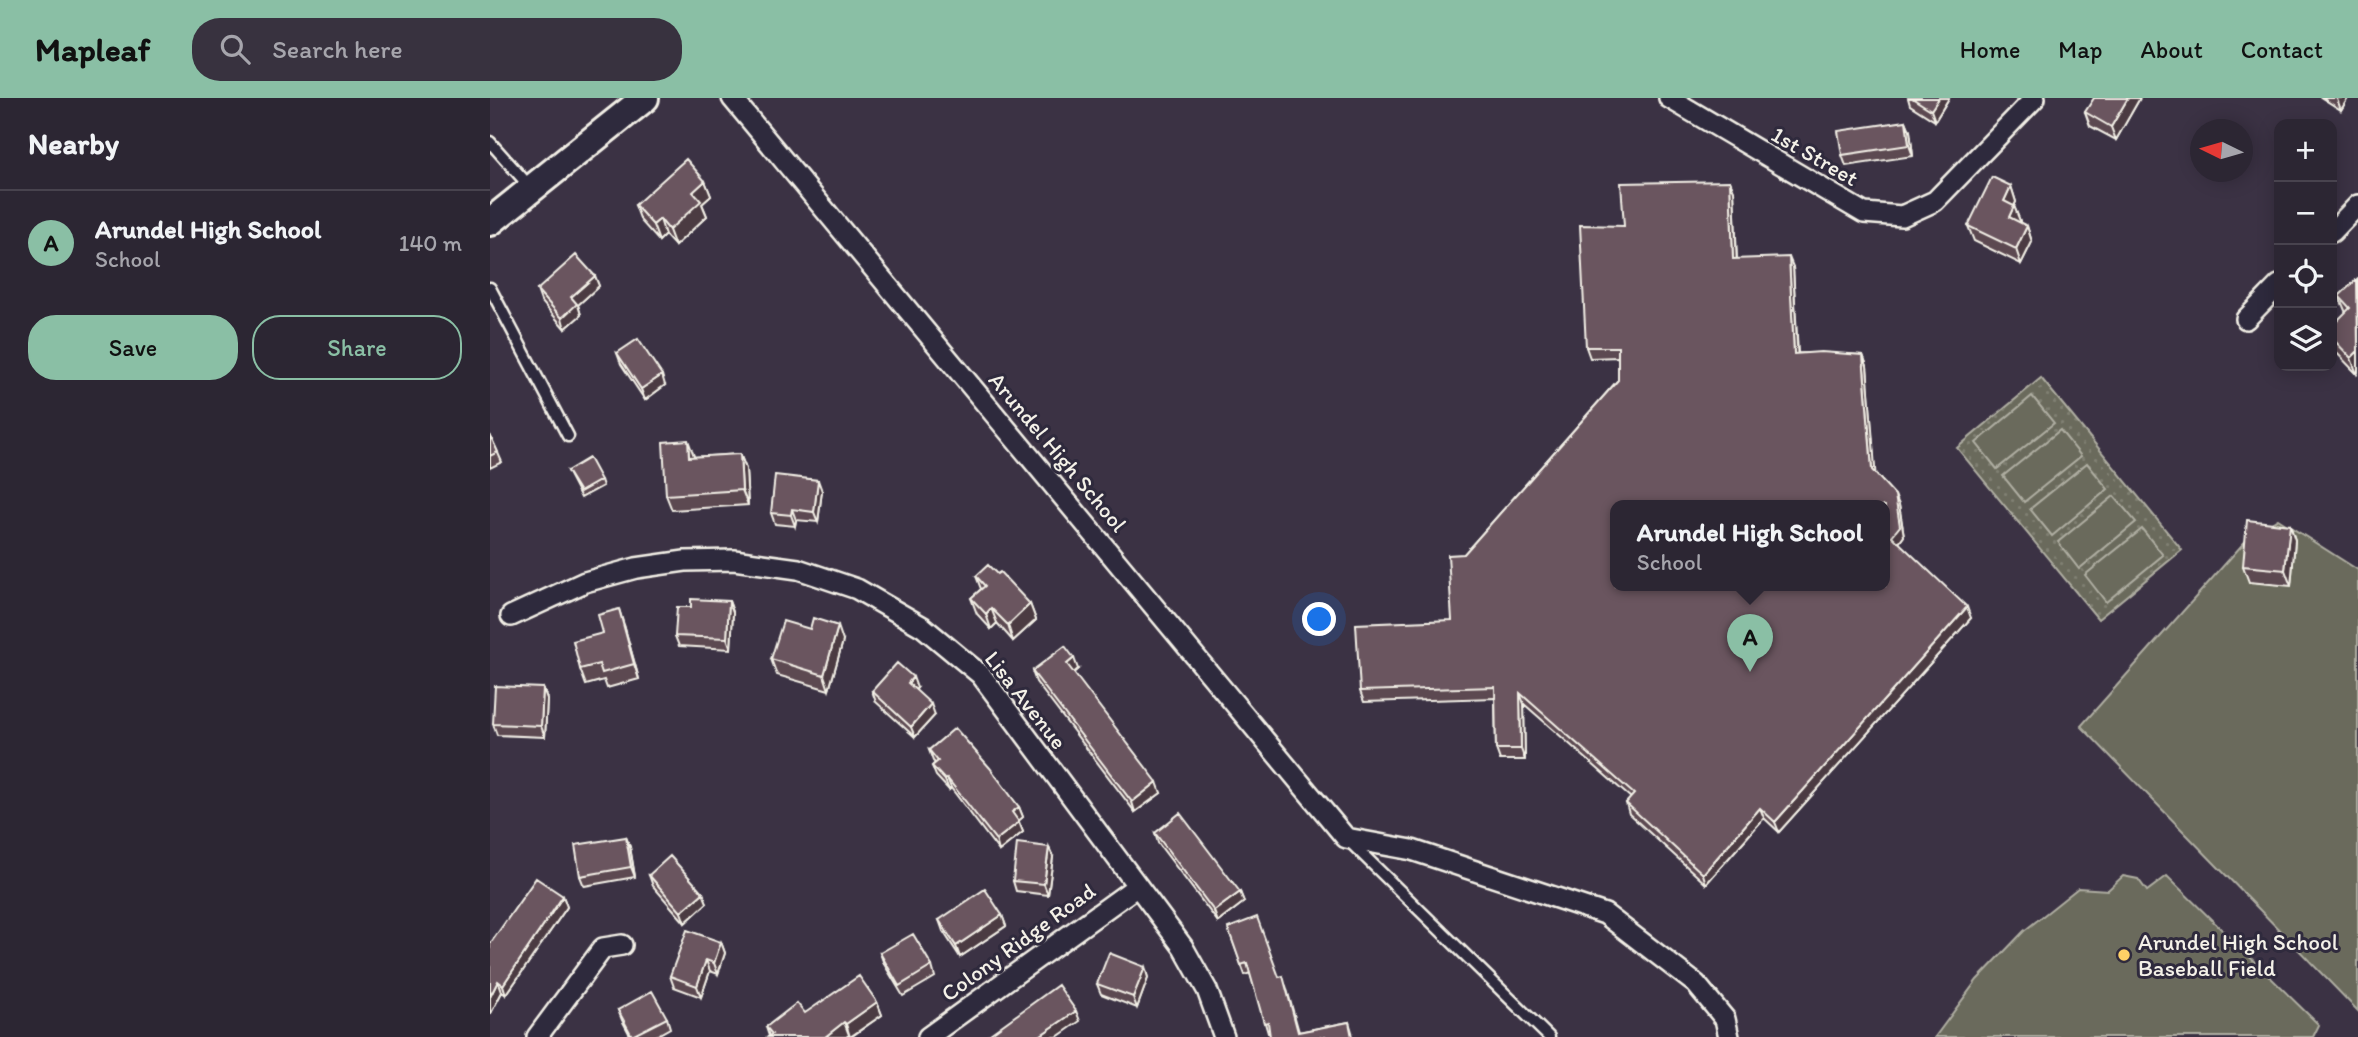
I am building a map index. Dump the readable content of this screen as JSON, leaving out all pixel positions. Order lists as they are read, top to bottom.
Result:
{
  "streets": {
    "street": [
      "1st Street",
      "Arundel High School",
      "Lisa Avenue",
      "Colony Ridge Road"
    ]
  },
  "crossings": [
    ["Lisa Avenue", "Colony Ridge Road"]
  ],
  "places": ["Arundel High School Baseball Field"],
  "north": "left",
  "page": {
    "header": "Mapleaf",
    "search": "Search here",
    "nav": [
      "Home",
      "Map",
      "About",
      "Contact"
    ],
    "heading": "Nearby",
    "map_buttons": ["+", "−"],
    "list": [
      {
        "mark": "A",
        "name": "Arundel High School",
        "note": "School",
        "value": "140 m"
      }
    ],
    "buttons": ["Save", "Share"],
    "popup": ["Arundel High School", "School"],
    "pins": "A"
  }
}
